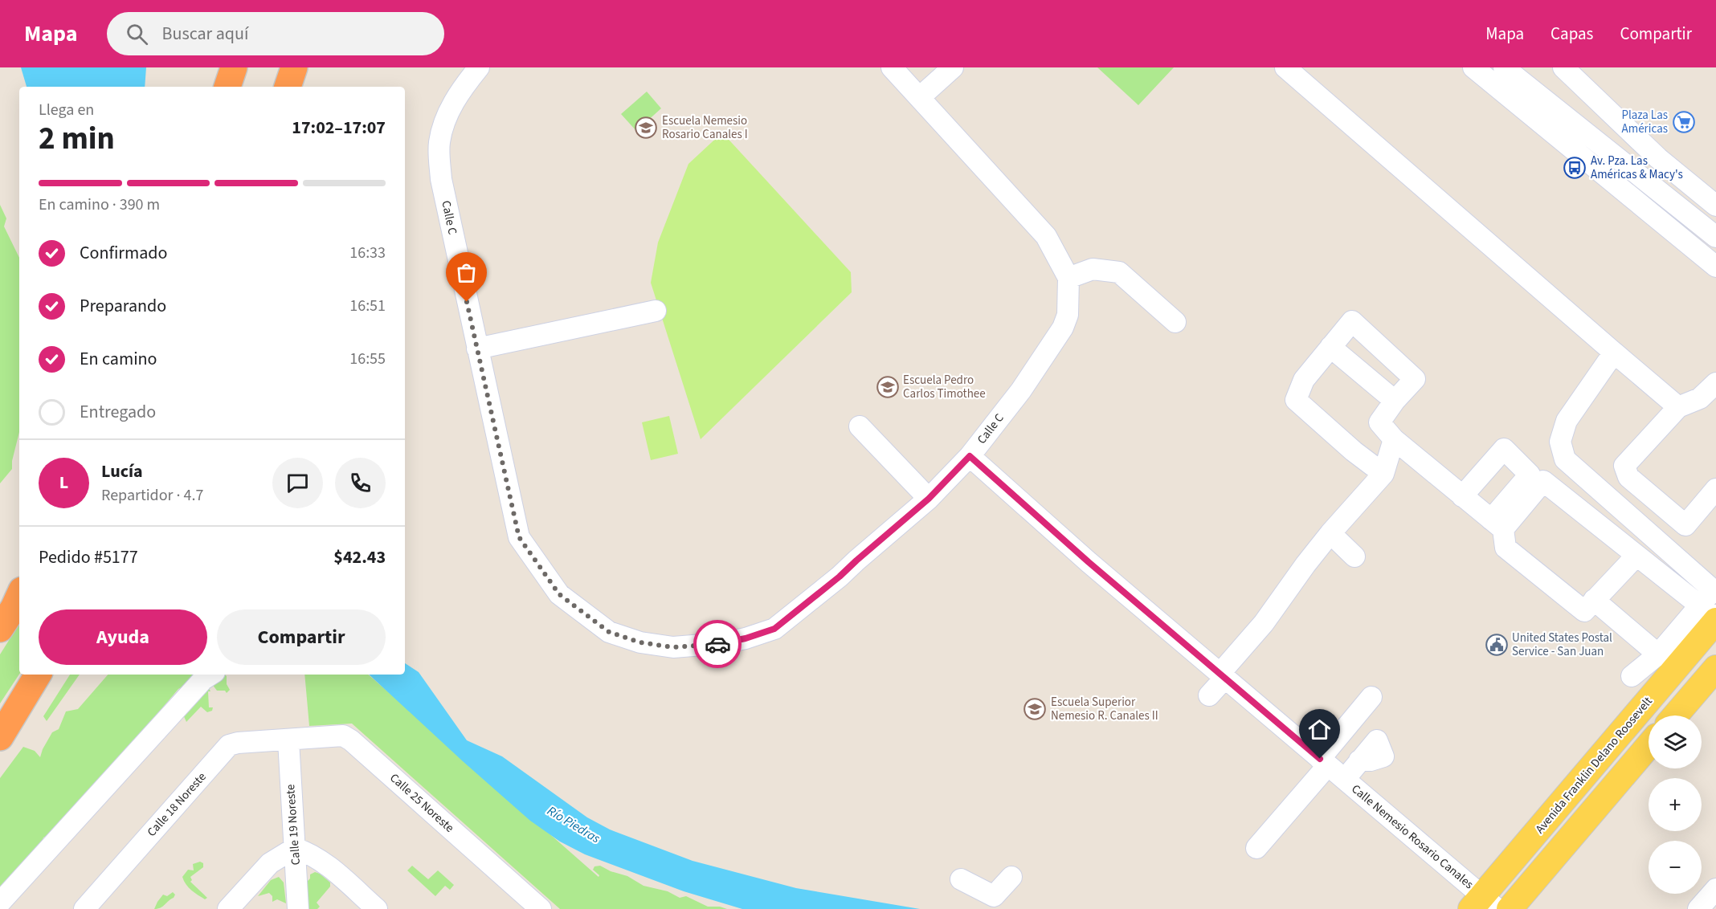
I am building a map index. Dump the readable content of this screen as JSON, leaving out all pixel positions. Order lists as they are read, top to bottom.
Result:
{
  "streets": {
    "main road": ["Avenida Franklin Delano Roosevelt"],
    "street": [
      "Calle C",
      "Calle 25 Noreste",
      "Calle 18 Noreste",
      "Calle 19 Noreste",
      "Calle Nemesio Rosario Canales"
    ]
  },
  "crossings": [
    ["Calle C", "Calle Nemesio Rosario Canales"],
    ["Avenida Franklin Delano Roosevelt", "Calle Nemesio Rosario Canales"],
    ["Calle 25 Noreste", "Calle 18 Noreste"],
    ["Calle 25 Noreste", "Calle 19 Noreste"],
    ["Calle 18 Noreste", "Calle 19 Noreste"]
  ],
  "water": ["Río Piedras"],
  "places": {
    "supermarket": ["Plaza Las Américas"],
    "school or university": ["Escuela Nemesio Rosario Canales I", "Escuela Pedro Carlos Timothee", "Escuela Superior Nemesio R. Canales II"],
    "bus stop": ["Av. Pza. Las Américas & Macy's"],
    "public building": ["United States Postal Service - San Juan"]
  },
  "page": {
    "header": "Mapa",
    "search": "Buscar aquí",
    "nav": ["Mapa", "Capas", "Compartir"],
    "heading": ["2 min", "Llega en", "17:02–17:07"],
    "panel": [
      "Lucía",
      "Repartidor · 4.7",
      "Pedido #5177",
      "$42.43"
    ],
    "bar": "En camino · 390 m",
    "list": [
      ["Confirmado", "16:33"],
      ["Preparando", "16:51"],
      ["En camino", "16:55"],
      "Entregado"
    ],
    "round": "L",
    "buttons": ["Ayuda", "Compartir"],
    "map_buttons": ["+", "−"]
  }
}
